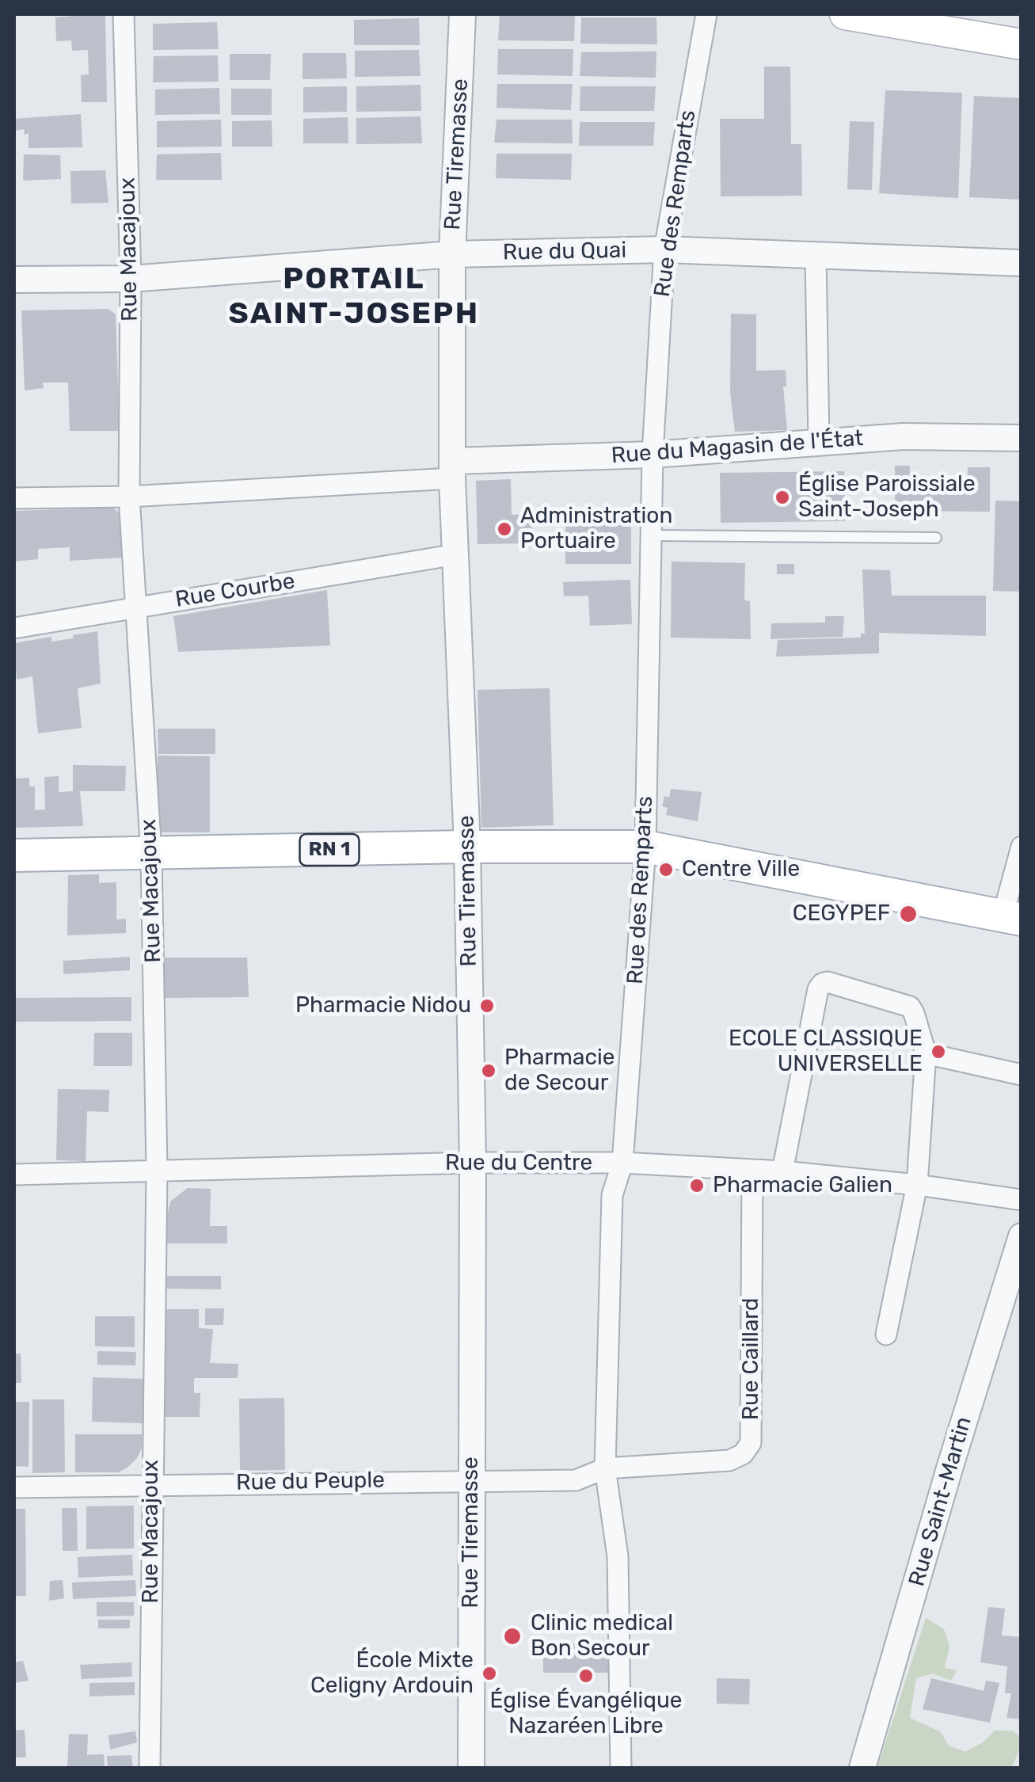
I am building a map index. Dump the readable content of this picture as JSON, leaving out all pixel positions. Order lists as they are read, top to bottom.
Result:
{
  "streets": {
    "main road": ["RN 1"],
    "street": [
      "Rue Tiremasse",
      "Rue des Remparts",
      "Rue Macajoux",
      "Rue du Quai",
      "Rue du Magasin de l'État",
      "Rue Courbe",
      "Rue du Centre",
      "Rue Caillard",
      "Rue du Peuple",
      "Rue Saint-Martin"
    ]
  },
  "crossings": [
    ["Rue Tiremasse", "Rue du Quai"],
    ["Rue Tiremasse", "Rue du Magasin de l'État"],
    ["Rue Tiremasse", "Rue Courbe"],
    ["Rue Tiremasse", "RN 1"],
    ["Rue Tiremasse", "Rue du Centre"],
    ["Rue Tiremasse", "Rue du Peuple"],
    ["Rue des Remparts", "Rue du Quai"],
    ["Rue des Remparts", "Rue du Magasin de l'État"],
    ["Rue des Remparts", "RN 1"],
    ["Rue des Remparts", "Rue du Centre"],
    ["Rue des Remparts", "Rue Caillard"],
    ["Rue des Remparts", "Rue du Peuple"],
    ["Rue Macajoux", "Rue du Quai"],
    ["Rue Macajoux", "Rue Courbe"],
    ["Rue Macajoux", "RN 1"],
    ["Rue Macajoux", "Rue du Centre"],
    ["Rue Macajoux", "Rue du Peuple"],
    ["Rue du Centre", "Rue Caillard"],
    ["Rue Caillard", "Rue du Peuple"]
  ],
  "districts": ["PORTAIL SAINT-JOSEPH"],
  "places": [
    "Église Paroissiale Saint-Joseph",
    "Administration Portuaire",
    "Centre Ville",
    "CEGYPEF",
    "Pharmacie Nidou",
    "ECOLE CLASSIQUE UNIVERSELLE",
    "Pharmacie de Secour",
    "Pharmacie Galien",
    "Clinic medical Bon Secour",
    "École Mixte Celigny Ardouin",
    "Église Évangélique Nazaréen Libre"
  ]
}
